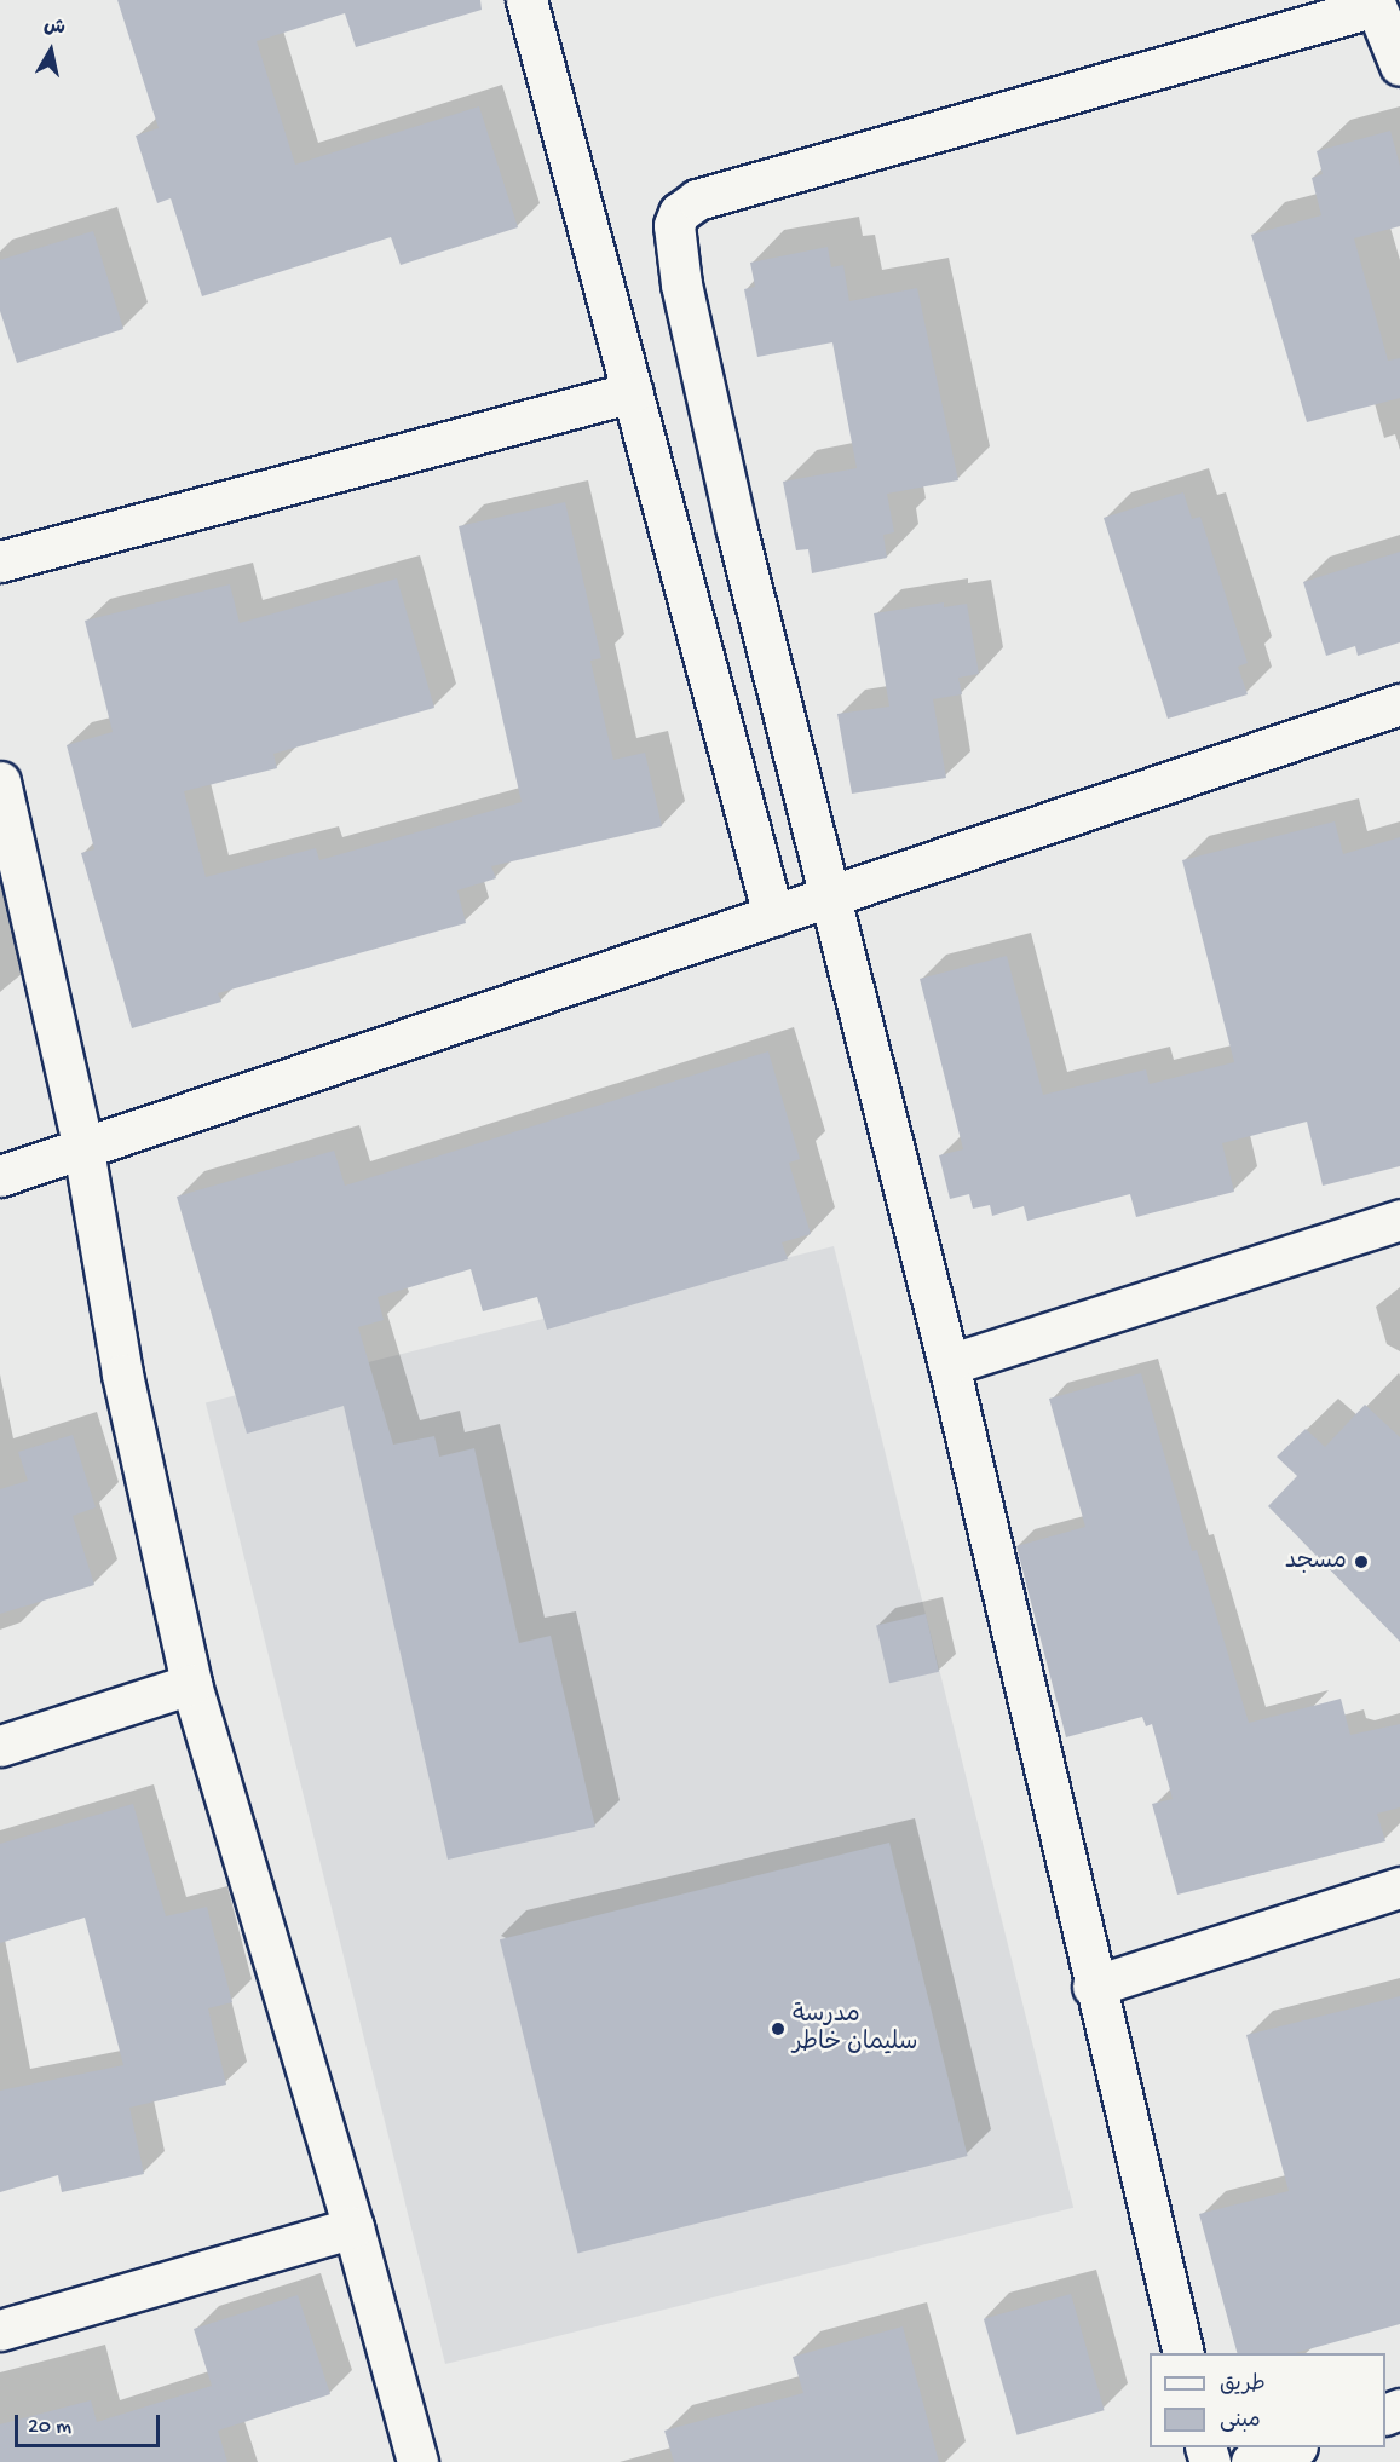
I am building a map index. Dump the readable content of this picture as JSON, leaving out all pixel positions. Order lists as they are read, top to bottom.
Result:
{
  "places": ["مسجد", "مدرسة سليمان خاطر"],
  "legend": ["طريق", "مبنى"],
  "scale_bar": "20 m",
  "north": "top"
}
